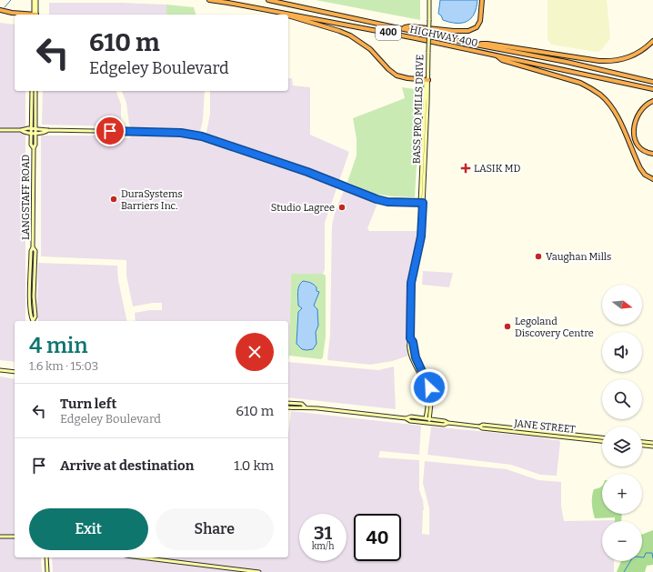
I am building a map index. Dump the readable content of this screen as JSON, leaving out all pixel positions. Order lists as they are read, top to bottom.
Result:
{
  "streets": {
    "highway": ["400", "HIGHWAY 400"],
    "street": ["BASS PRO MILLS DRIVE", "LANGSTAFF ROAD", "JANE STREET"]
  },
  "crossings": [
    ["BASS PRO MILLS DRIVE", "JANE STREET"]
  ],
  "places": {
    "health": ["LASIK MD"],
    "other": [
      "DuraSystems Barriers Inc.",
      "Studio Lagree",
      "Vaughan Mills",
      "Legoland Discovery Centre"
    ]
  },
  "north": "right",
  "page": {
    "turn": ["610 m", "Edgeley Boulevard"],
    "map_buttons": ["+", "−"],
    "heading": ["4 min", "1.6 km · 15:03"],
    "list": [
      {
        "name": "Turn left",
        "note": "Edgeley Boulevard",
        "value": "610 m"
      },
      {
        "name": "Arrive at destination",
        "value": "1.0 km"
      }
    ],
    "buttons": ["Exit", "Share"],
    "speed": "31 km/h",
    "limit": "40"
  }
}
